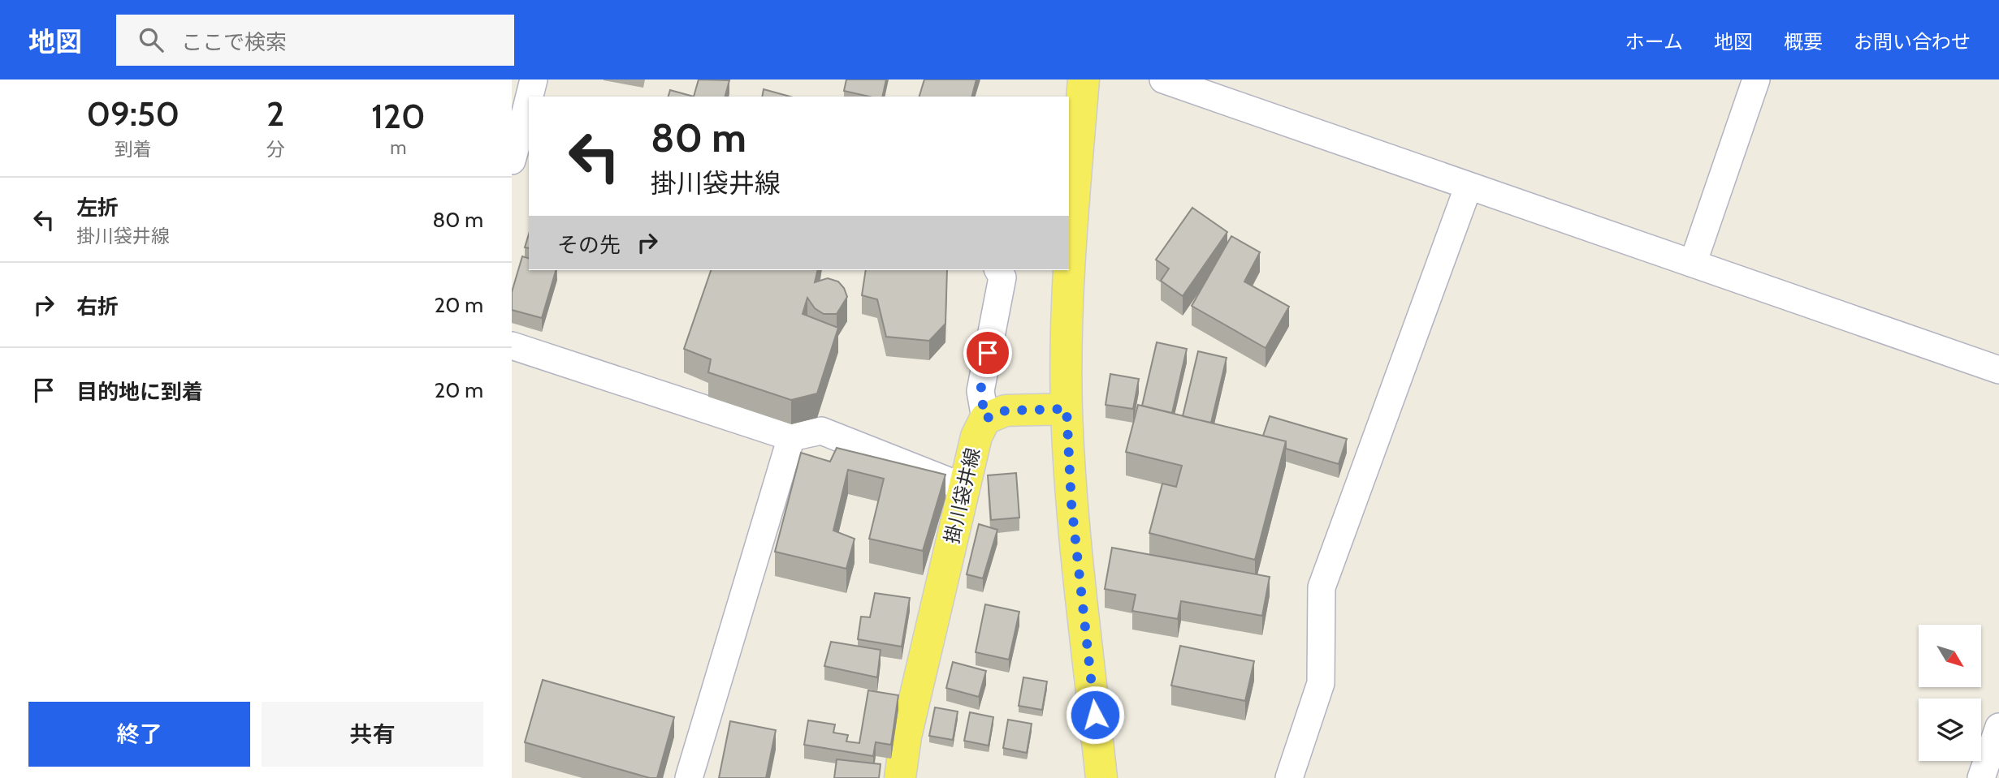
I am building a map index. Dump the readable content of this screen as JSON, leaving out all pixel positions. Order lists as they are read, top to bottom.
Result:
{
  "streets": {
    "main road": ["掛川袋井線"]
  },
  "north": "bottom right",
  "page": {
    "header": "地図",
    "search": "ここで検索",
    "nav": [
      "ホーム",
      "地図",
      "概要",
      "お問い合わせ"
    ],
    "eta": [
      "09:50",
      "到着",
      "2",
      "分",
      "120",
      "m"
    ],
    "turn": ["80 m", "掛川袋井線"],
    "list": [
      {
        "name": "左折",
        "note": "掛川袋井線",
        "value": "80 m"
      },
      {
        "name": "右折",
        "value": "20 m"
      },
      {
        "name": "目的地に到着",
        "value": "20 m"
      }
    ],
    "then": "その先",
    "buttons": ["終了", "共有"]
  }
}
